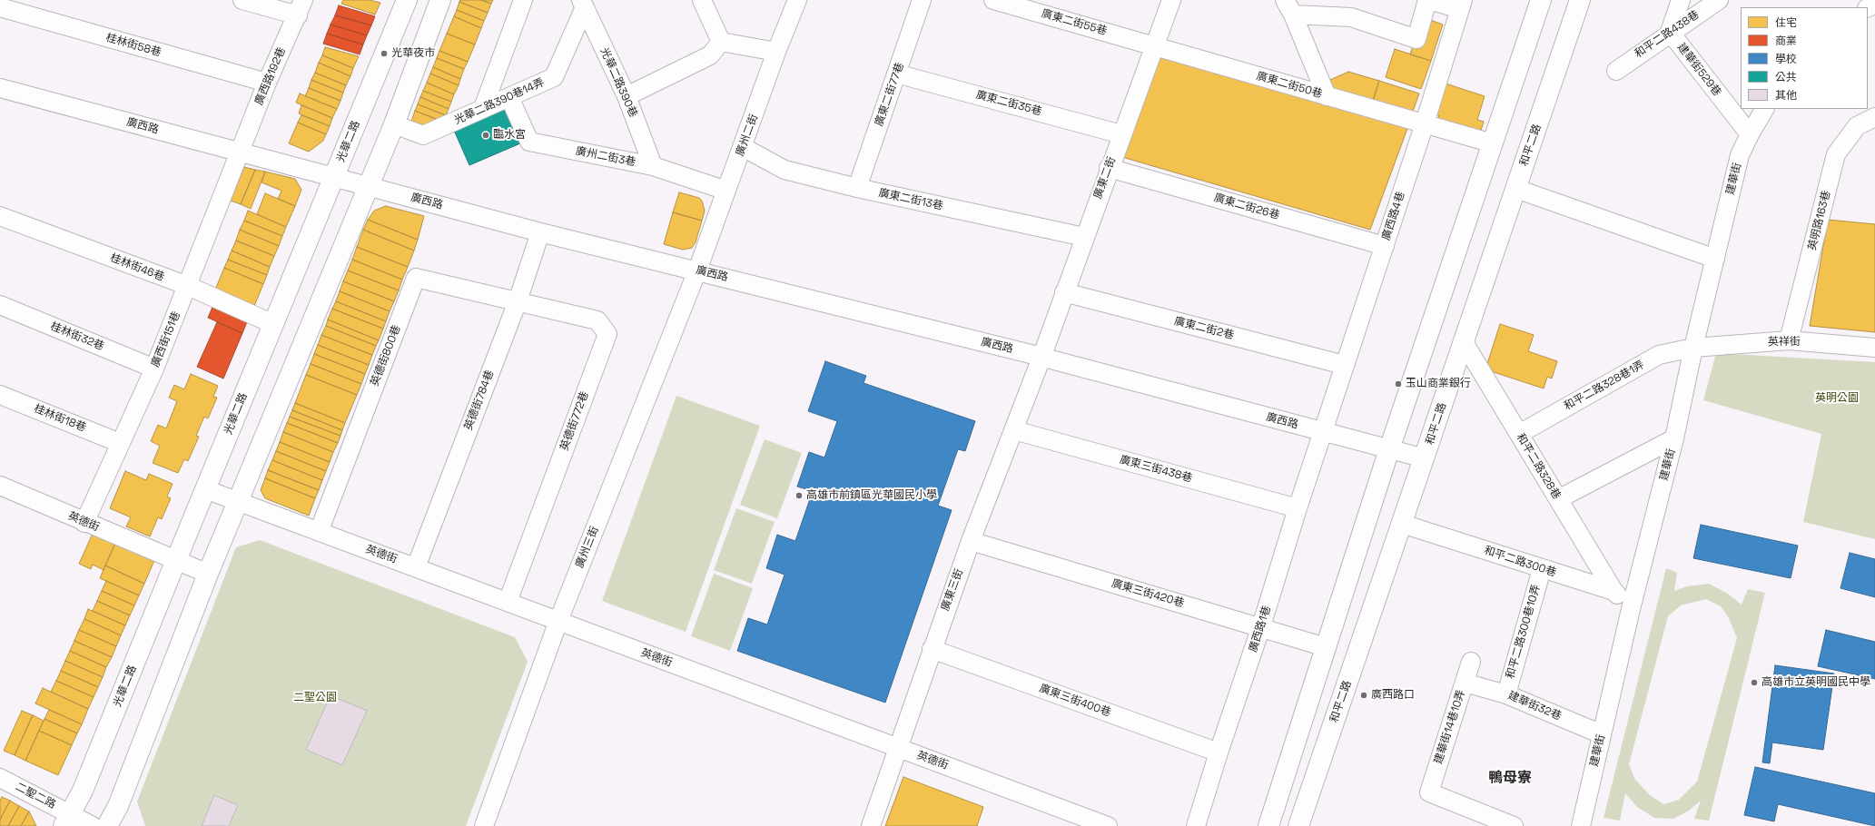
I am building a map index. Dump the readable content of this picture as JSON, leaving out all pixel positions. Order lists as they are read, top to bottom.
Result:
{
  "streets": {
    "street": [
      "廣東二街55巷",
      "和平二路438巷",
      "桂林街58巷",
      "建華街529巷",
      "廣西路192巷",
      "光華二路390巷",
      "廣東二街50巷",
      "廣東二街77巷",
      "光華二路390巷14弄",
      "廣東二街35巷",
      "廣西路",
      "廣州二街",
      "光華二路",
      "和平二路",
      "廣州二街3巷",
      "廣東二街",
      "建華街",
      "廣東二街13巷",
      "廣東二街26巷",
      "廣西路4巷",
      "英明路163巷",
      "桂林街46巷",
      "廣東二街2巷",
      "桂林街32巷",
      "廣西街151巷",
      "英祥街",
      "英德街800巷",
      "和平二路328巷1弄",
      "英德街784巷",
      "桂林街18巷",
      "英德街772巷",
      "和平二路328巷",
      "廣東三街438巷",
      "英德街",
      "廣州三街",
      "和平二路300巷",
      "廣東三街",
      "廣東三街420巷",
      "廣西路1巷",
      "和平二路300巷10弄",
      "廣東三街400巷",
      "建華街32巷",
      "建華街14巷10弄",
      "二聖二路"
    ]
  },
  "crossings": [
    ["廣東二街55巷", "廣東二街50巷"],
    ["廣東二街55巷", "廣東二街"],
    ["和平二路438巷", "建華街529巷"],
    ["桂林街58巷", "廣西路192巷"],
    ["建華街529巷", "建華街"],
    ["廣西路192巷", "廣西路"],
    ["廣西路192巷", "廣西街151巷"],
    ["光華二路390巷", "光華二路390巷14弄"],
    ["光華二路390巷", "廣州二街3巷"],
    ["廣東二街50巷", "廣東二街"],
    ["廣東二街50巷", "廣西路4巷"],
    ["廣東二街77巷", "廣東二街35巷"],
    ["廣東二街77巷", "廣東二街13巷"],
    ["光華二路390巷14弄", "廣州二街3巷"],
    ["廣東二街35巷", "廣東二街"],
    ["廣西路", "廣州二街"],
    ["廣西路", "光華二路"],
    ["廣西路", "和平二路"],
    ["廣西路", "廣東二街"],
    ["廣西路", "廣西路4巷"],
    ["廣西路", "廣西街151巷"],
    ["廣西路", "英德街784巷"],
    ["廣西路", "廣州三街"],
    ["廣西路", "廣東三街"],
    ["廣西路", "廣西路1巷"],
    ["廣州二街", "廣州二街3巷"],
    ["廣州二街", "廣東二街13巷"],
    ["廣州二街", "廣州三街"],
    ["光華二路", "桂林街46巷"],
    ["光華二路", "英德街"],
    ["光華二路", "二聖二路"],
    ["和平二路", "和平二路328巷"],
    ["和平二路", "和平二路300巷"],
    ["廣東二街", "廣東二街13巷"],
    ["廣東二街", "廣東二街26巷"],
    ["廣東二街", "廣東二街2巷"],
    ["廣東二街", "廣東三街"],
    ["建華街", "英祥街"],
    ["建華街", "和平二路328巷1弄"],
    ["建華街", "建華街32巷"],
    ["廣東二街26巷", "廣西路4巷"],
    ["廣西路4巷", "廣東二街2巷"],
    ["廣西路4巷", "廣西路1巷"],
    ["英明路163巷", "英祥街"],
    ["桂林街46巷", "廣西街151巷"],
    ["桂林街32巷", "廣西街151巷"],
    ["廣西街151巷", "桂林街18巷"],
    ["廣西街151巷", "英德街"],
    ["英祥街", "和平二路328巷1弄"],
    ["英德街800巷", "英德街784巷"],
    ["英德街800巷", "英德街772巷"],
    ["英德街800巷", "英德街"],
    ["和平二路328巷1弄", "和平二路328巷"],
    ["英德街784巷", "英德街772巷"],
    ["英德街784巷", "英德街"],
    ["英德街772巷", "英德街"],
    ["和平二路328巷", "和平二路300巷"],
    ["廣東三街438巷", "廣東三街"],
    ["廣東三街438巷", "廣西路1巷"],
    ["英德街", "廣州三街"],
    ["英德街", "廣東三街"],
    ["和平二路300巷", "和平二路300巷10弄"],
    ["廣東三街", "廣東三街420巷"],
    ["廣東三街", "廣東三街400巷"],
    ["廣東三街420巷", "廣西路1巷"],
    ["廣西路1巷", "廣東三街400巷"],
    ["和平二路300巷10弄", "建華街32巷"],
    ["建華街32巷", "建華街14巷10弄"]
  ],
  "districts": ["鴨母寮"],
  "parks": ["英明公園", "二聖公園"],
  "places": [
    "光華夜市",
    "臨水宮",
    "玉山商業銀行",
    "高雄市前鎮區光華國民小學",
    "高雄市立英明國民中學",
    "廣西路口"
  ],
  "legend": [
    "住宅",
    "商業",
    "學校",
    "公共",
    "其他"
  ]
}
